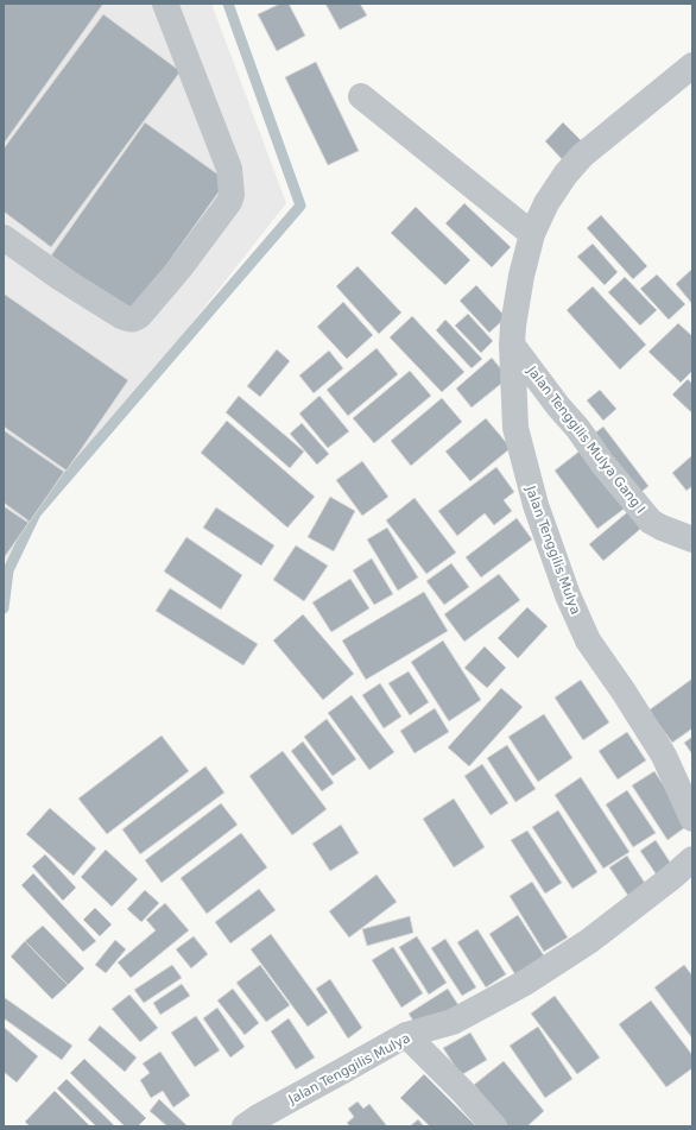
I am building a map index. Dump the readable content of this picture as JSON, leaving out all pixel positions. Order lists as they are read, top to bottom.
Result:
{
  "streets": {
    "street": ["Jalan Tenggilis Mulya Gang I", "Jalan Tenggilis Mulya"]
  },
  "crossings": [
    ["Jalan Tenggilis Mulya Gang I", "Jalan Tenggilis Mulya"]
  ]
}
